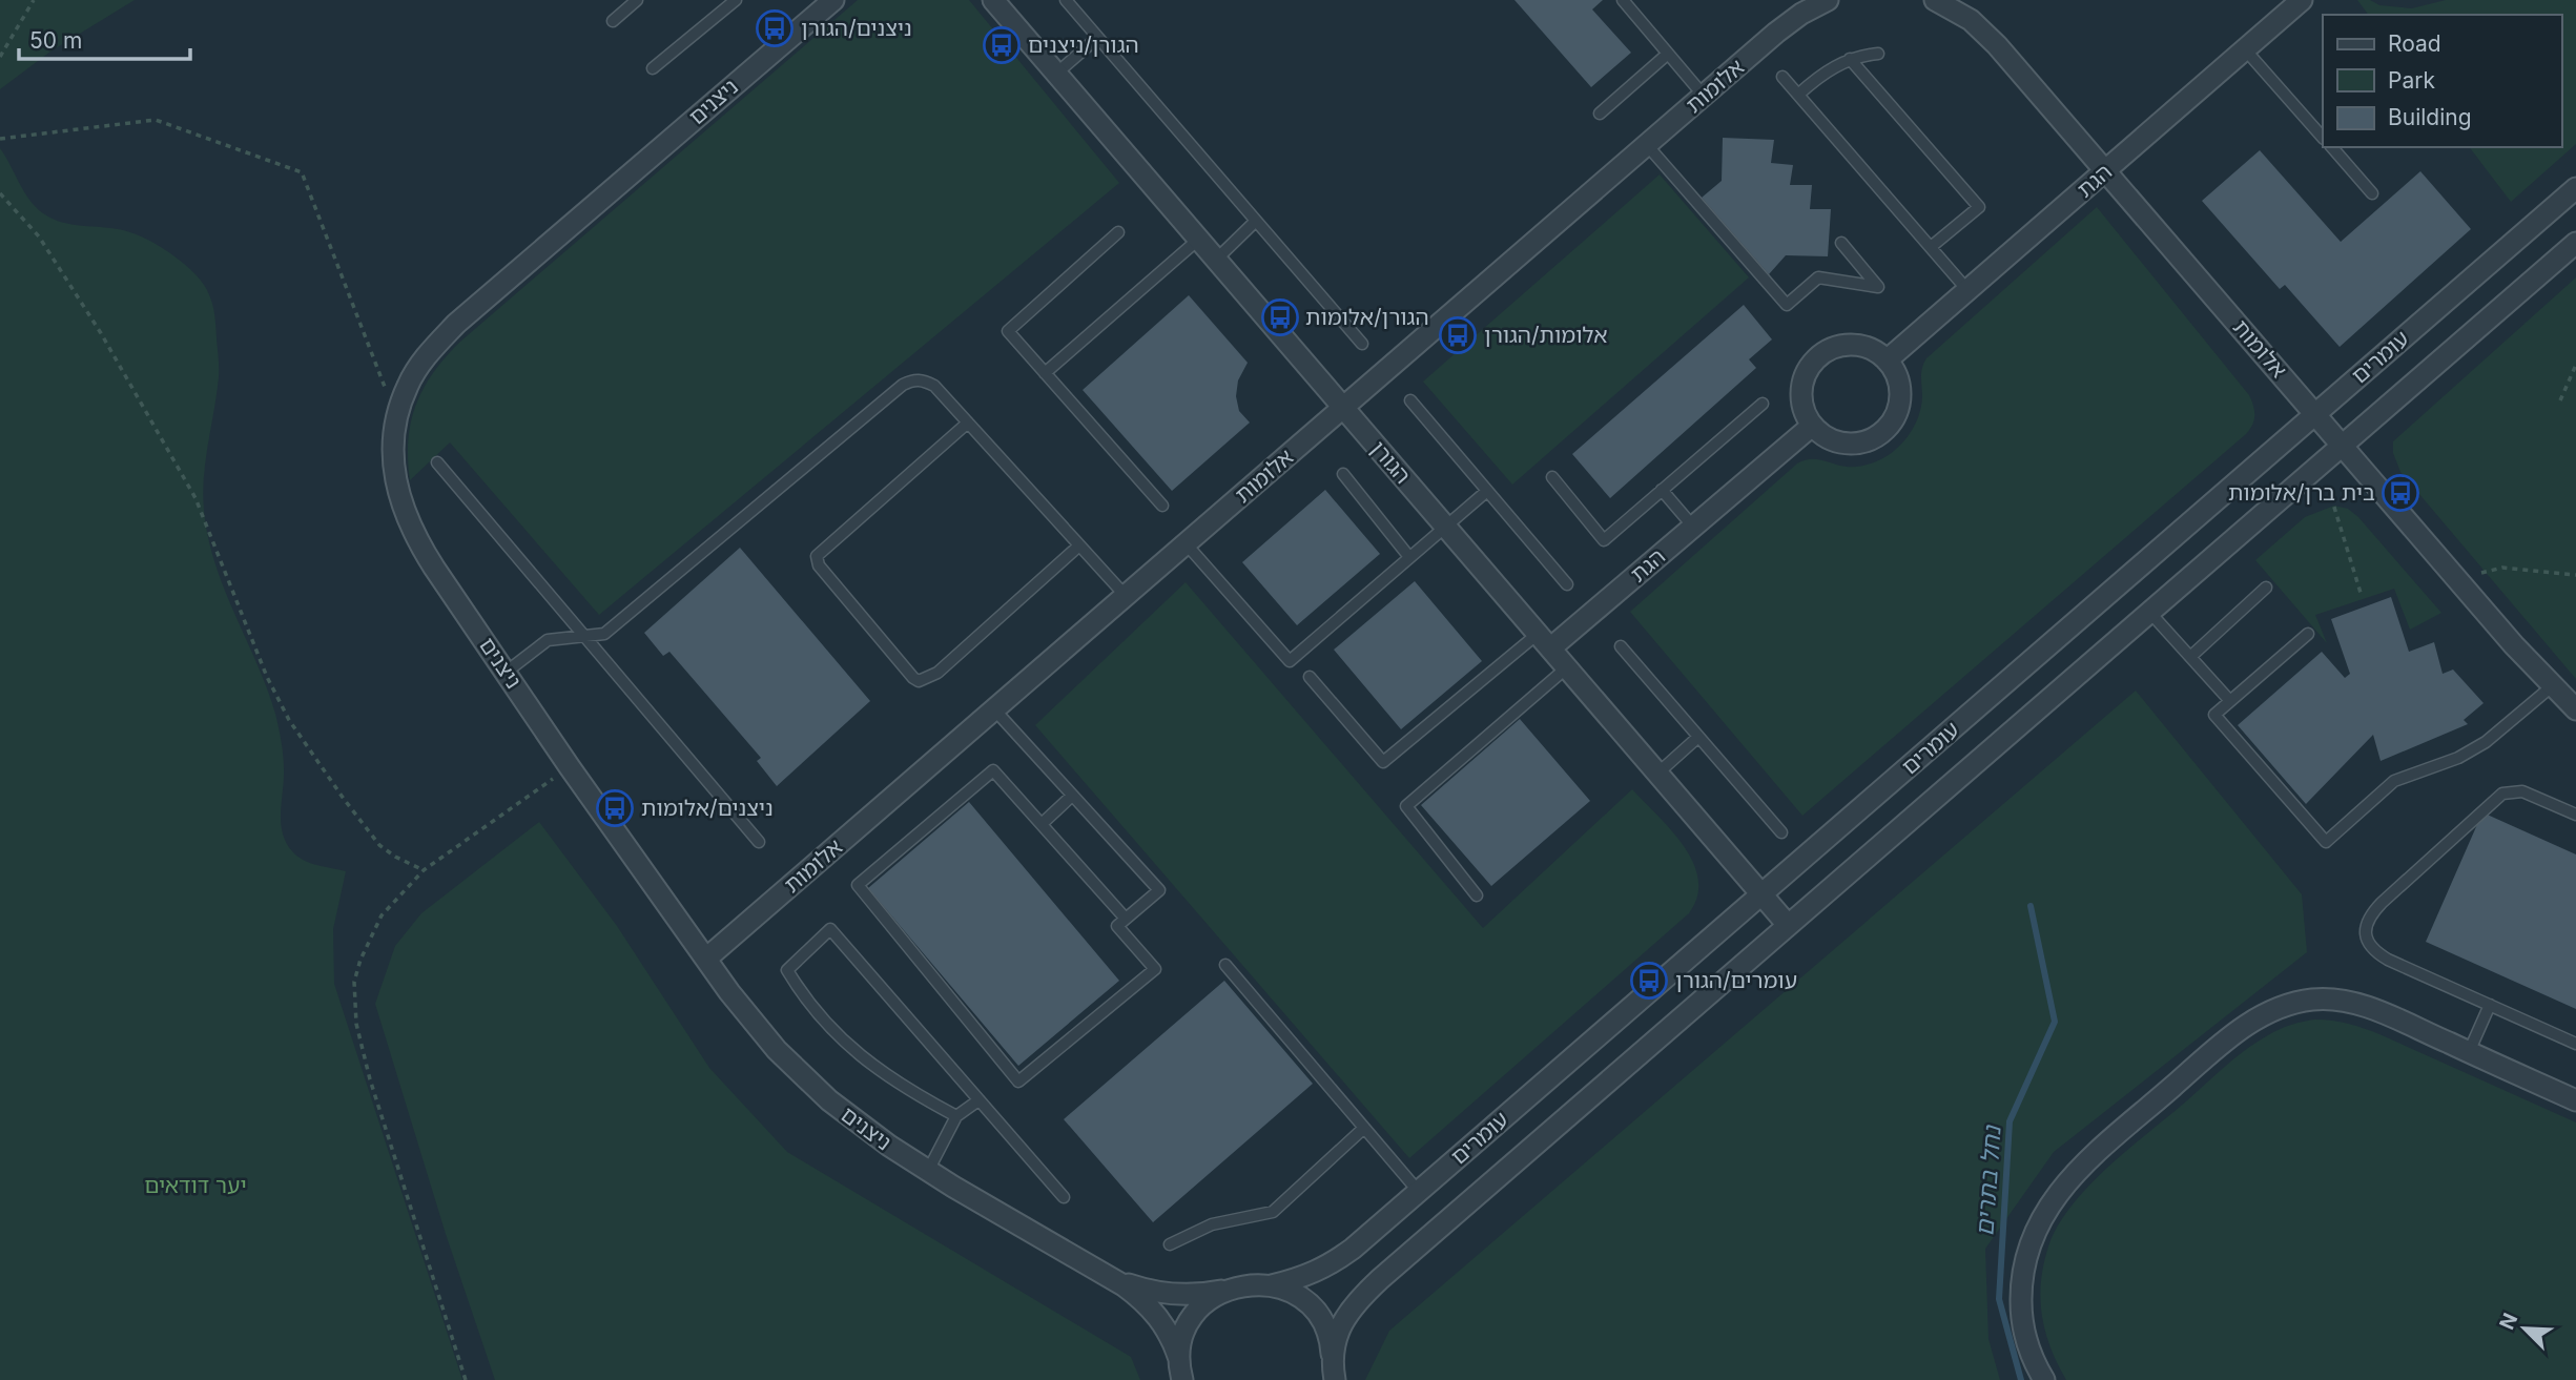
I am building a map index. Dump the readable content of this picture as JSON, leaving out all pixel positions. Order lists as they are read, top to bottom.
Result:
{
  "streets": {
    "street": [
      "אלומות",
      "ניצנים",
      "הגת",
      "עומרים",
      "הגורן"
    ]
  },
  "crossings": [
    ["אלומות", "ניצנים"],
    ["אלומות", "הגת"],
    ["אלומות", "עומרים"],
    ["אלומות", "הגורן"],
    ["ניצנים", "עומרים"],
    ["הגת", "הגורן"],
    ["עומרים", "הגורן"]
  ],
  "water": ["נחל בתרים"],
  "parks": ["יער דודאים"],
  "places": {
    "bus stop": [
      "ניצנים/הגורן",
      "הגורן/ניצנים",
      "הגורן/אלומות",
      "אלומות/הגורן",
      "בית ברן/אלומות",
      "ניצנים/אלומות",
      "עומרים/הגורן"
    ]
  },
  "legend": ["Road", "Park", "Building"],
  "scale_bar": "50 m",
  "north": "top left"
}
